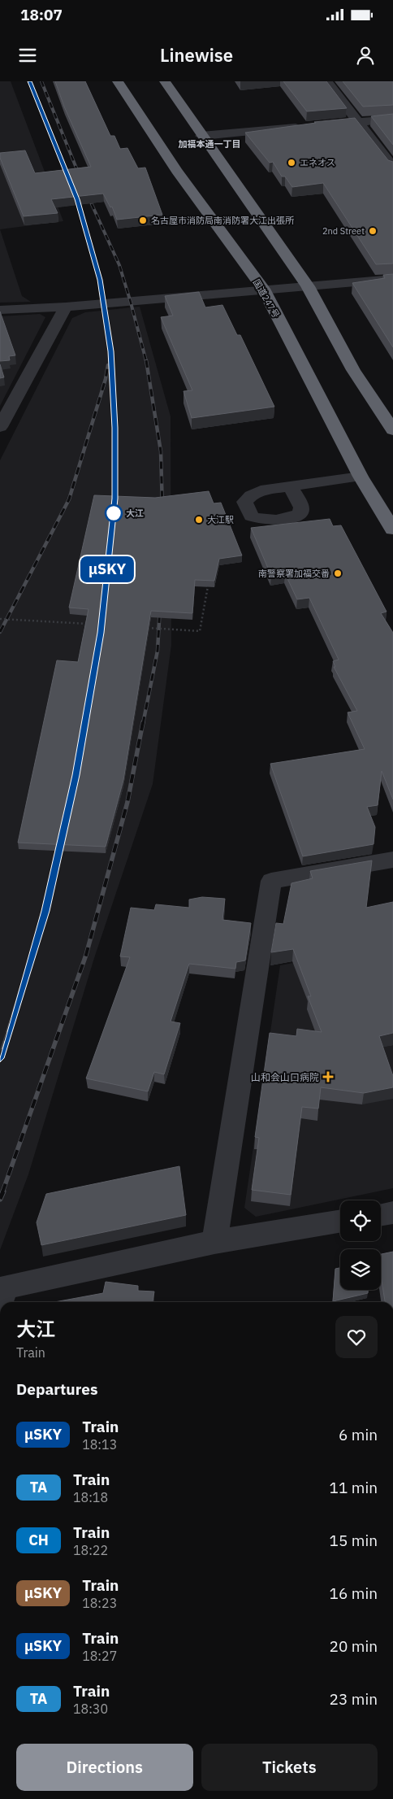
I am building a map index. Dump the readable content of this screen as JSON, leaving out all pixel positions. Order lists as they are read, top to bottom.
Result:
{
  "streets": {
    "highway": ["国道247号"]
  },
  "districts": ["加福本通一丁目"],
  "places": {
    "other": [
      "エネオス",
      "名古屋市消防局南消防署大江出張所",
      "2nd Street",
      "大江",
      "大江駅",
      "南警察署加福交番"
    ],
    "health": ["山和会山口病院"]
  },
  "page": {
    "status": "18:07",
    "header": "Linewise",
    "on_map": "μSKY",
    "heading": [
      ["大江", "Train"],
      "Departures"
    ],
    "list": [
      {
        "mark": "μSKY",
        "name": "Train",
        "note": "18:13",
        "value": "6 min"
      },
      {
        "mark": "TA",
        "name": "Train",
        "note": "18:18",
        "value": "11 min"
      },
      {
        "mark": "CH",
        "name": "Train",
        "note": "18:22",
        "value": "15 min"
      },
      {
        "mark": "μSKY",
        "name": "Train",
        "note": "18:23",
        "value": "16 min"
      },
      {
        "mark": "μSKY",
        "name": "Train",
        "note": "18:27",
        "value": "20 min"
      },
      {
        "mark": "TA",
        "name": "Train",
        "note": "18:30",
        "value": "23 min"
      }
    ],
    "buttons": ["Directions", "Tickets"]
  }
}
